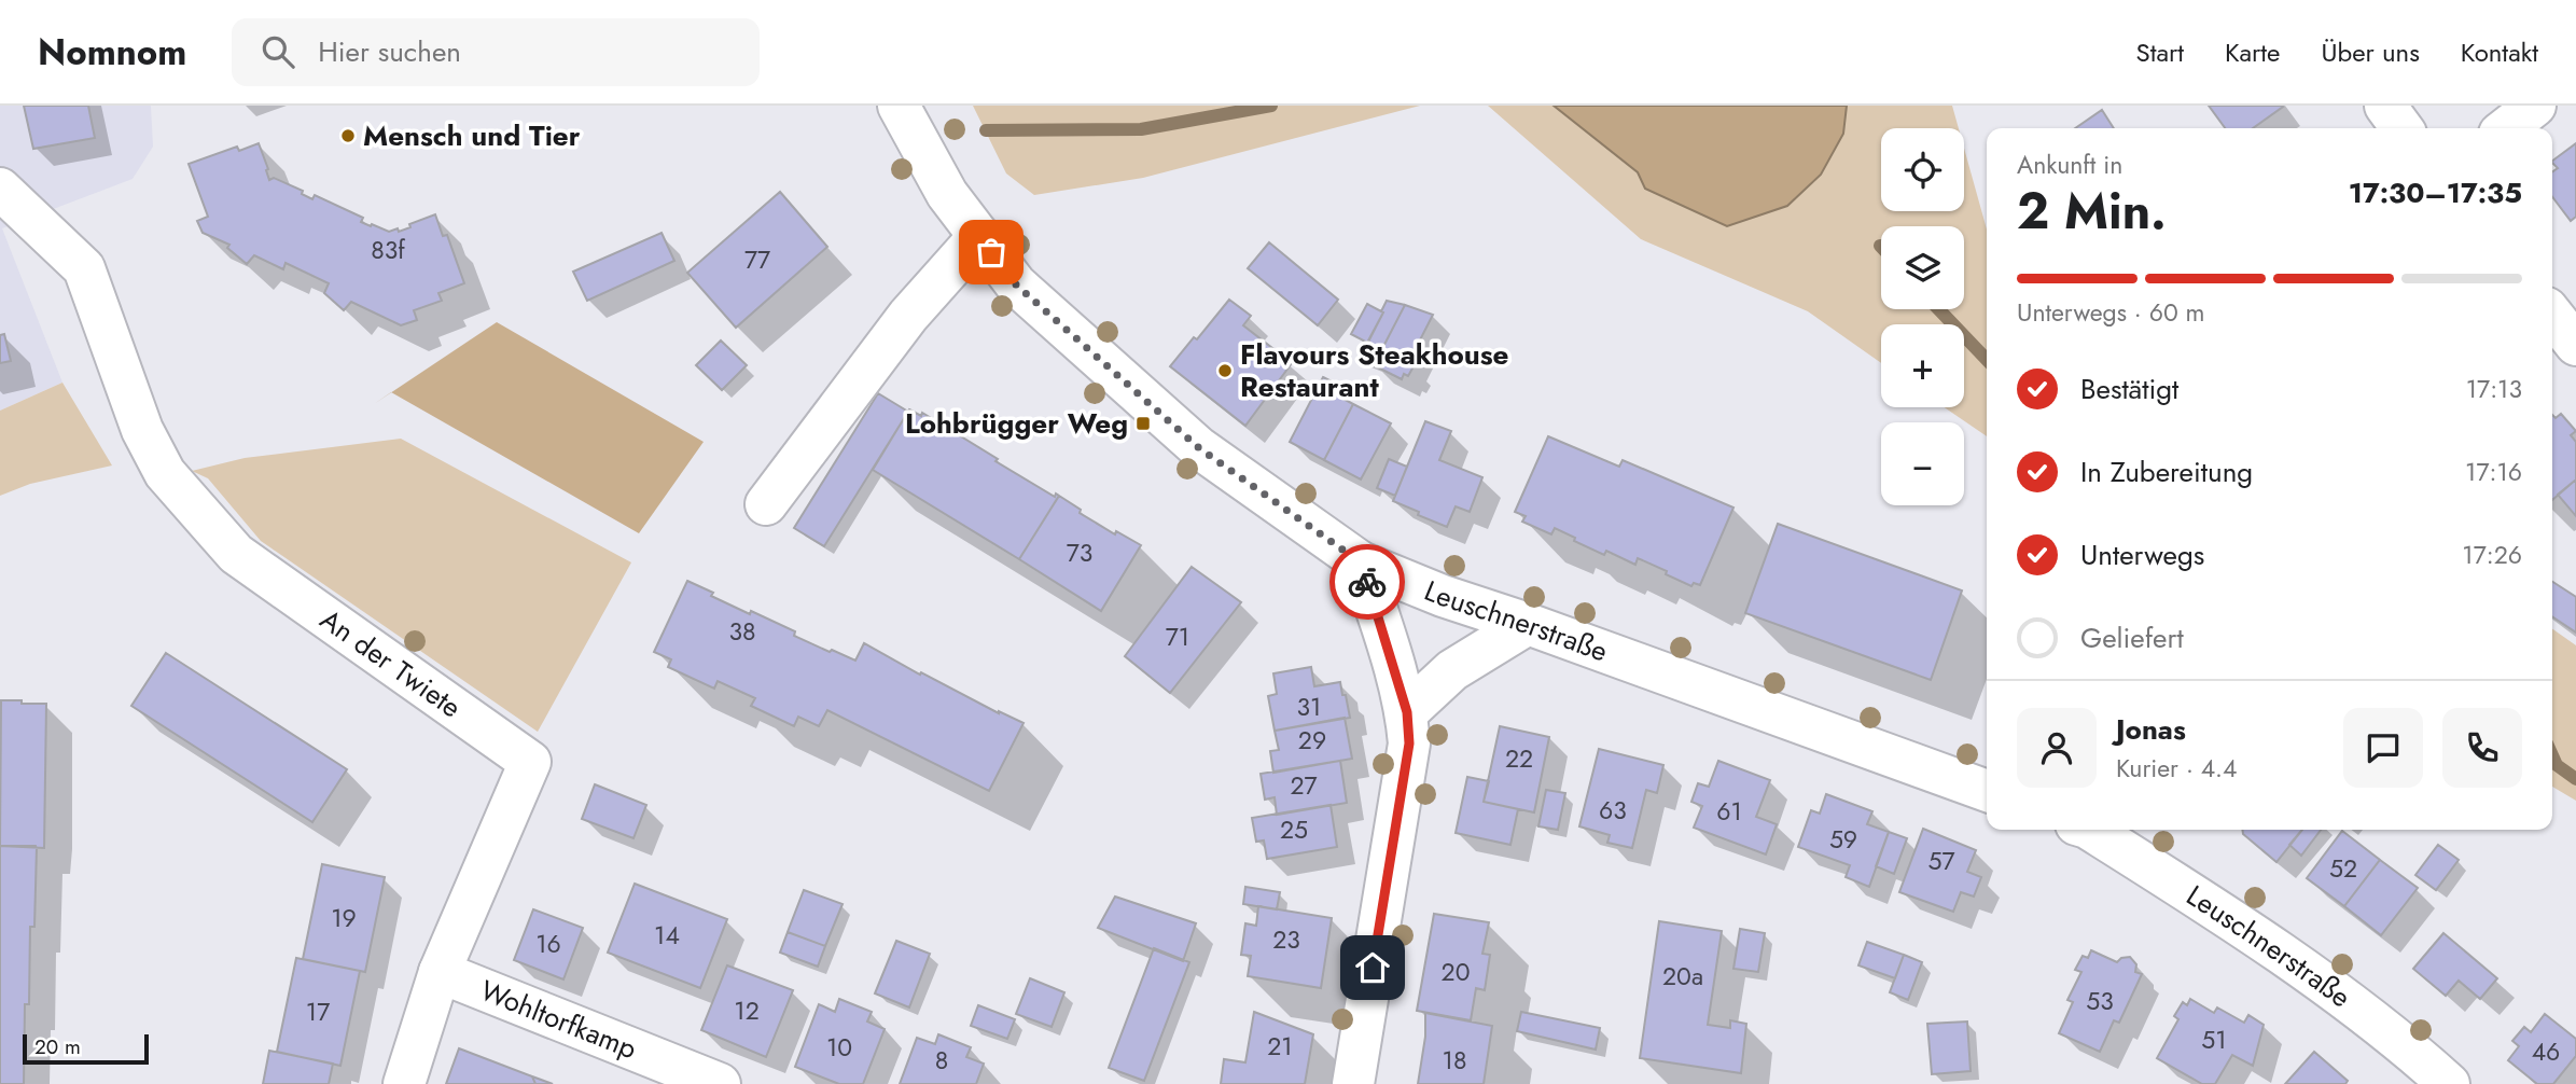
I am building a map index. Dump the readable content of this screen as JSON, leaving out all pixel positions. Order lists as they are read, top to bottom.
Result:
{
  "streets": {
    "street": ["Leuschnerstraße", "An der Twiete", "Wohltorfkamp"]
  },
  "crossings": [
    ["An der Twiete", "Wohltorfkamp"]
  ],
  "places": {
    "other": ["Mensch und Tier", "Flavours Steakhouse Restaurant"],
    "transit": ["Lohbrügger Weg"]
  },
  "house_numbers": [
    "83f",
    "77",
    "73",
    "38",
    "71",
    "31",
    "29",
    "22",
    "27",
    "63",
    "61",
    "25",
    "59",
    "57",
    "52",
    "19",
    "14",
    "23",
    "16",
    "20",
    "20a",
    "53",
    "12",
    "17",
    "51",
    "21",
    "10",
    "46",
    "8",
    "18"
  ],
  "scale_bar": "20 m",
  "page": {
    "header": "Nomnom",
    "search": "Hier suchen",
    "nav": [
      "Start",
      "Karte",
      "Über uns",
      "Kontakt"
    ],
    "map_buttons": ["+", "−"],
    "heading": ["2 Min.", "Ankunft in", "17:30–17:35"],
    "panel": ["Jonas", "Kurier · 4.4"],
    "bar": "Unterwegs · 60 m",
    "list": [
      ["Bestätigt", "17:13"],
      ["In Zubereitung", "17:16"],
      ["Unterwegs", "17:26"],
      "Geliefert"
    ],
    "scale": "20 m"
  }
}
